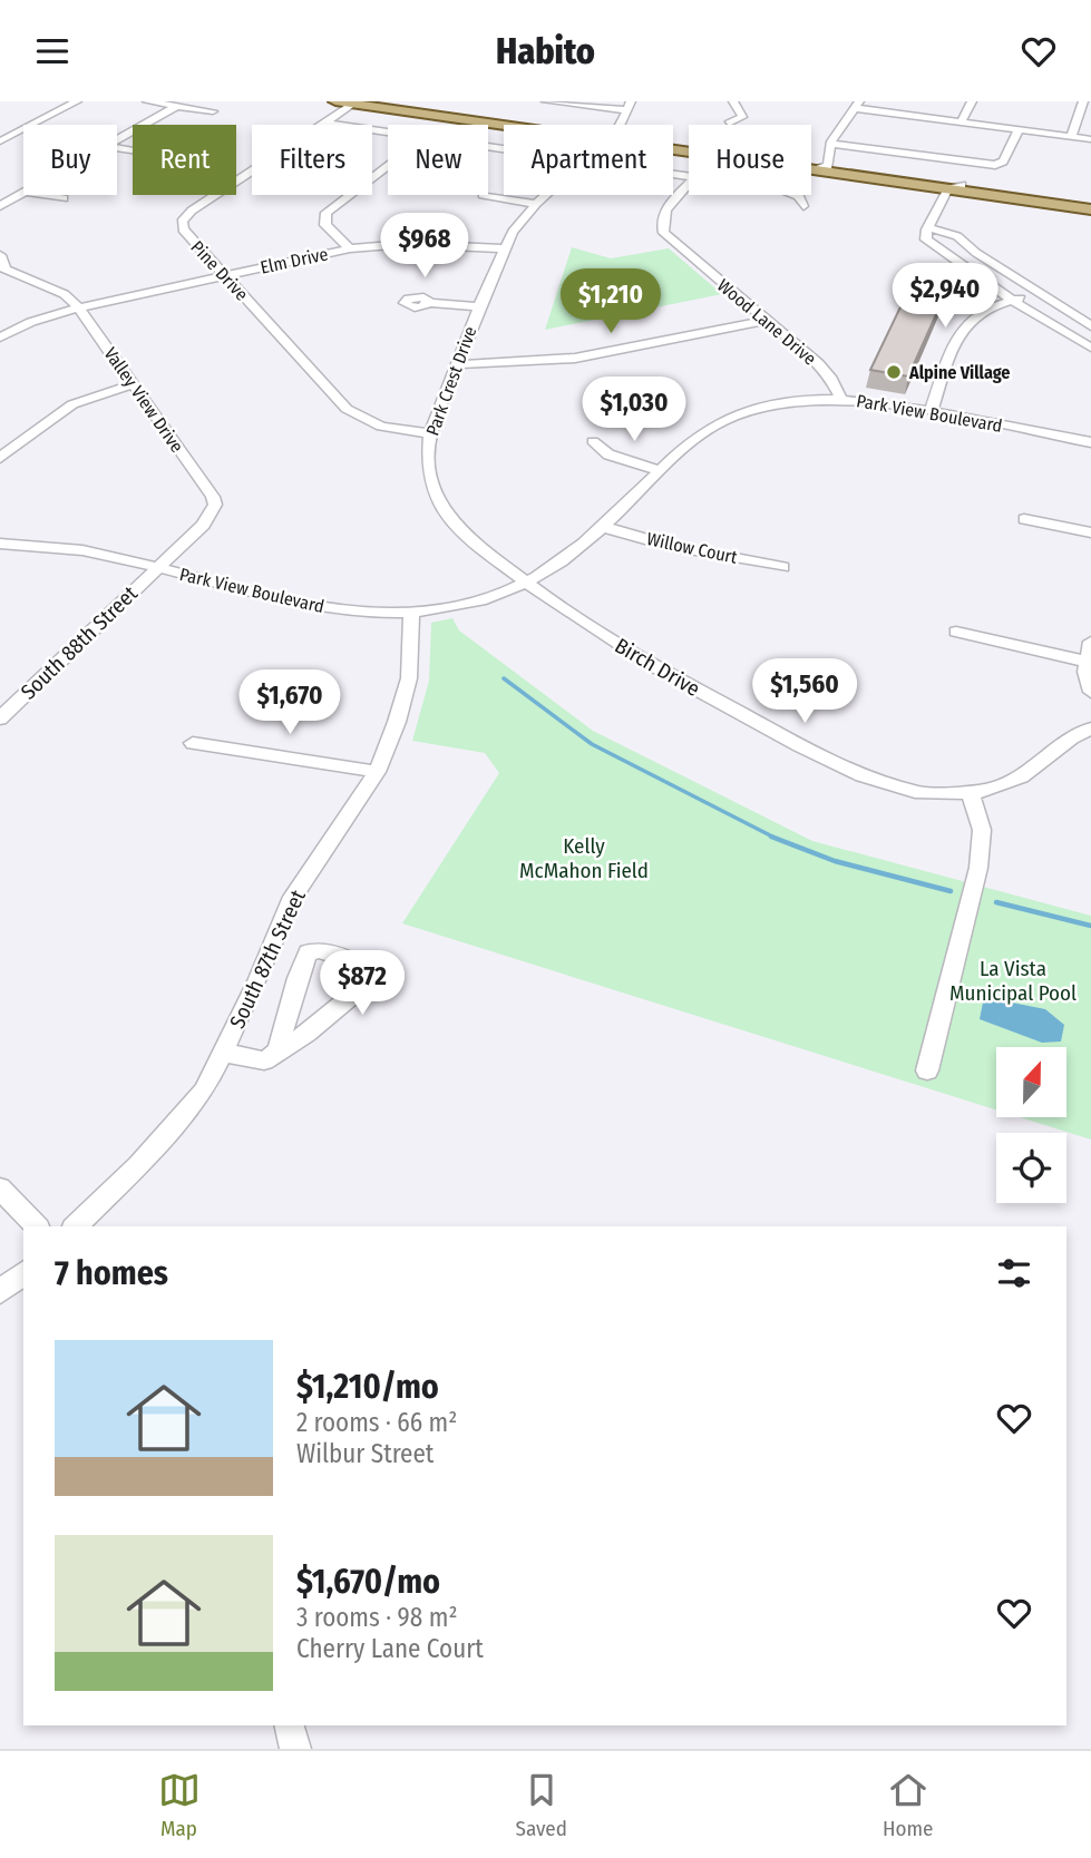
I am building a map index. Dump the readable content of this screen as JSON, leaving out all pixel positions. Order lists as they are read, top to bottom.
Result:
{
  "streets": {
    "street": [
      "Elm Drive",
      "Pine Drive",
      "Wood Lane Drive",
      "Park Crest Drive",
      "Valley View Drive",
      "Park View Boulevard",
      "Willow Court",
      "South 88th Street",
      "Birch Drive",
      "South 87th Street"
    ]
  },
  "crossings": [
    ["Elm Drive", "Pine Drive"],
    ["Elm Drive", "Park Crest Drive"],
    ["Elm Drive", "Valley View Drive"],
    ["Pine Drive", "Park Crest Drive"],
    ["Wood Lane Drive", "Park View Boulevard"],
    ["Park Crest Drive", "Park View Boulevard"],
    ["Park Crest Drive", "Birch Drive"],
    ["Valley View Drive", "Park View Boulevard"],
    ["Valley View Drive", "South 88th Street"],
    ["Park View Boulevard", "Willow Court"],
    ["Park View Boulevard", "South 88th Street"],
    ["Park View Boulevard", "Birch Drive"],
    ["Park View Boulevard", "South 87th Street"]
  ],
  "parks": ["Kelly McMahon Field", "La Vista Municipal Pool"],
  "places": ["Alpine Village"],
  "north": "top",
  "page": {
    "header": "Habito",
    "chip": [
      "Buy",
      "Rent",
      "Filters",
      "New",
      "Apartment",
      "House"
    ],
    "price": [
      "$968",
      "$2,940",
      "$1,210",
      "$1,030",
      "$1,560",
      "$1,670",
      "$872"
    ],
    "heading": "7 homes",
    "list": [
      {
        "name": "$1,210/mo",
        "note": "2 rooms · 66 m² · Wilbur Street"
      },
      {
        "name": "$1,670/mo",
        "note": "3 rooms · 98 m² · Cherry Lane Court"
      }
    ],
    "tabs": ["Map", "Saved", "Home"]
  }
}
